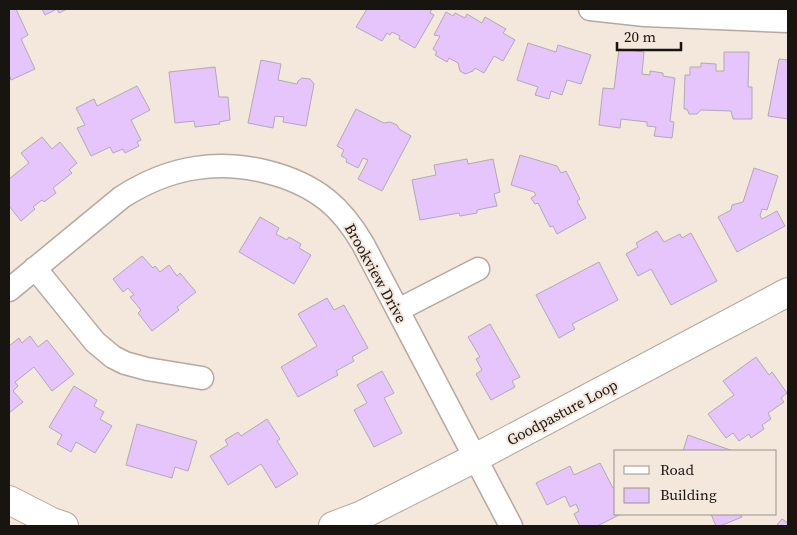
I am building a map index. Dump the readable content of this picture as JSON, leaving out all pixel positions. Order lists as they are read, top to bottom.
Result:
{
  "streets": {
    "street": ["Brookview Drive", "Goodpasture Loop"]
  },
  "crossings": [
    ["Brookview Drive", "Goodpasture Loop"]
  ],
  "legend": ["Road", "Building"],
  "scale_bar": "20 m"
}
